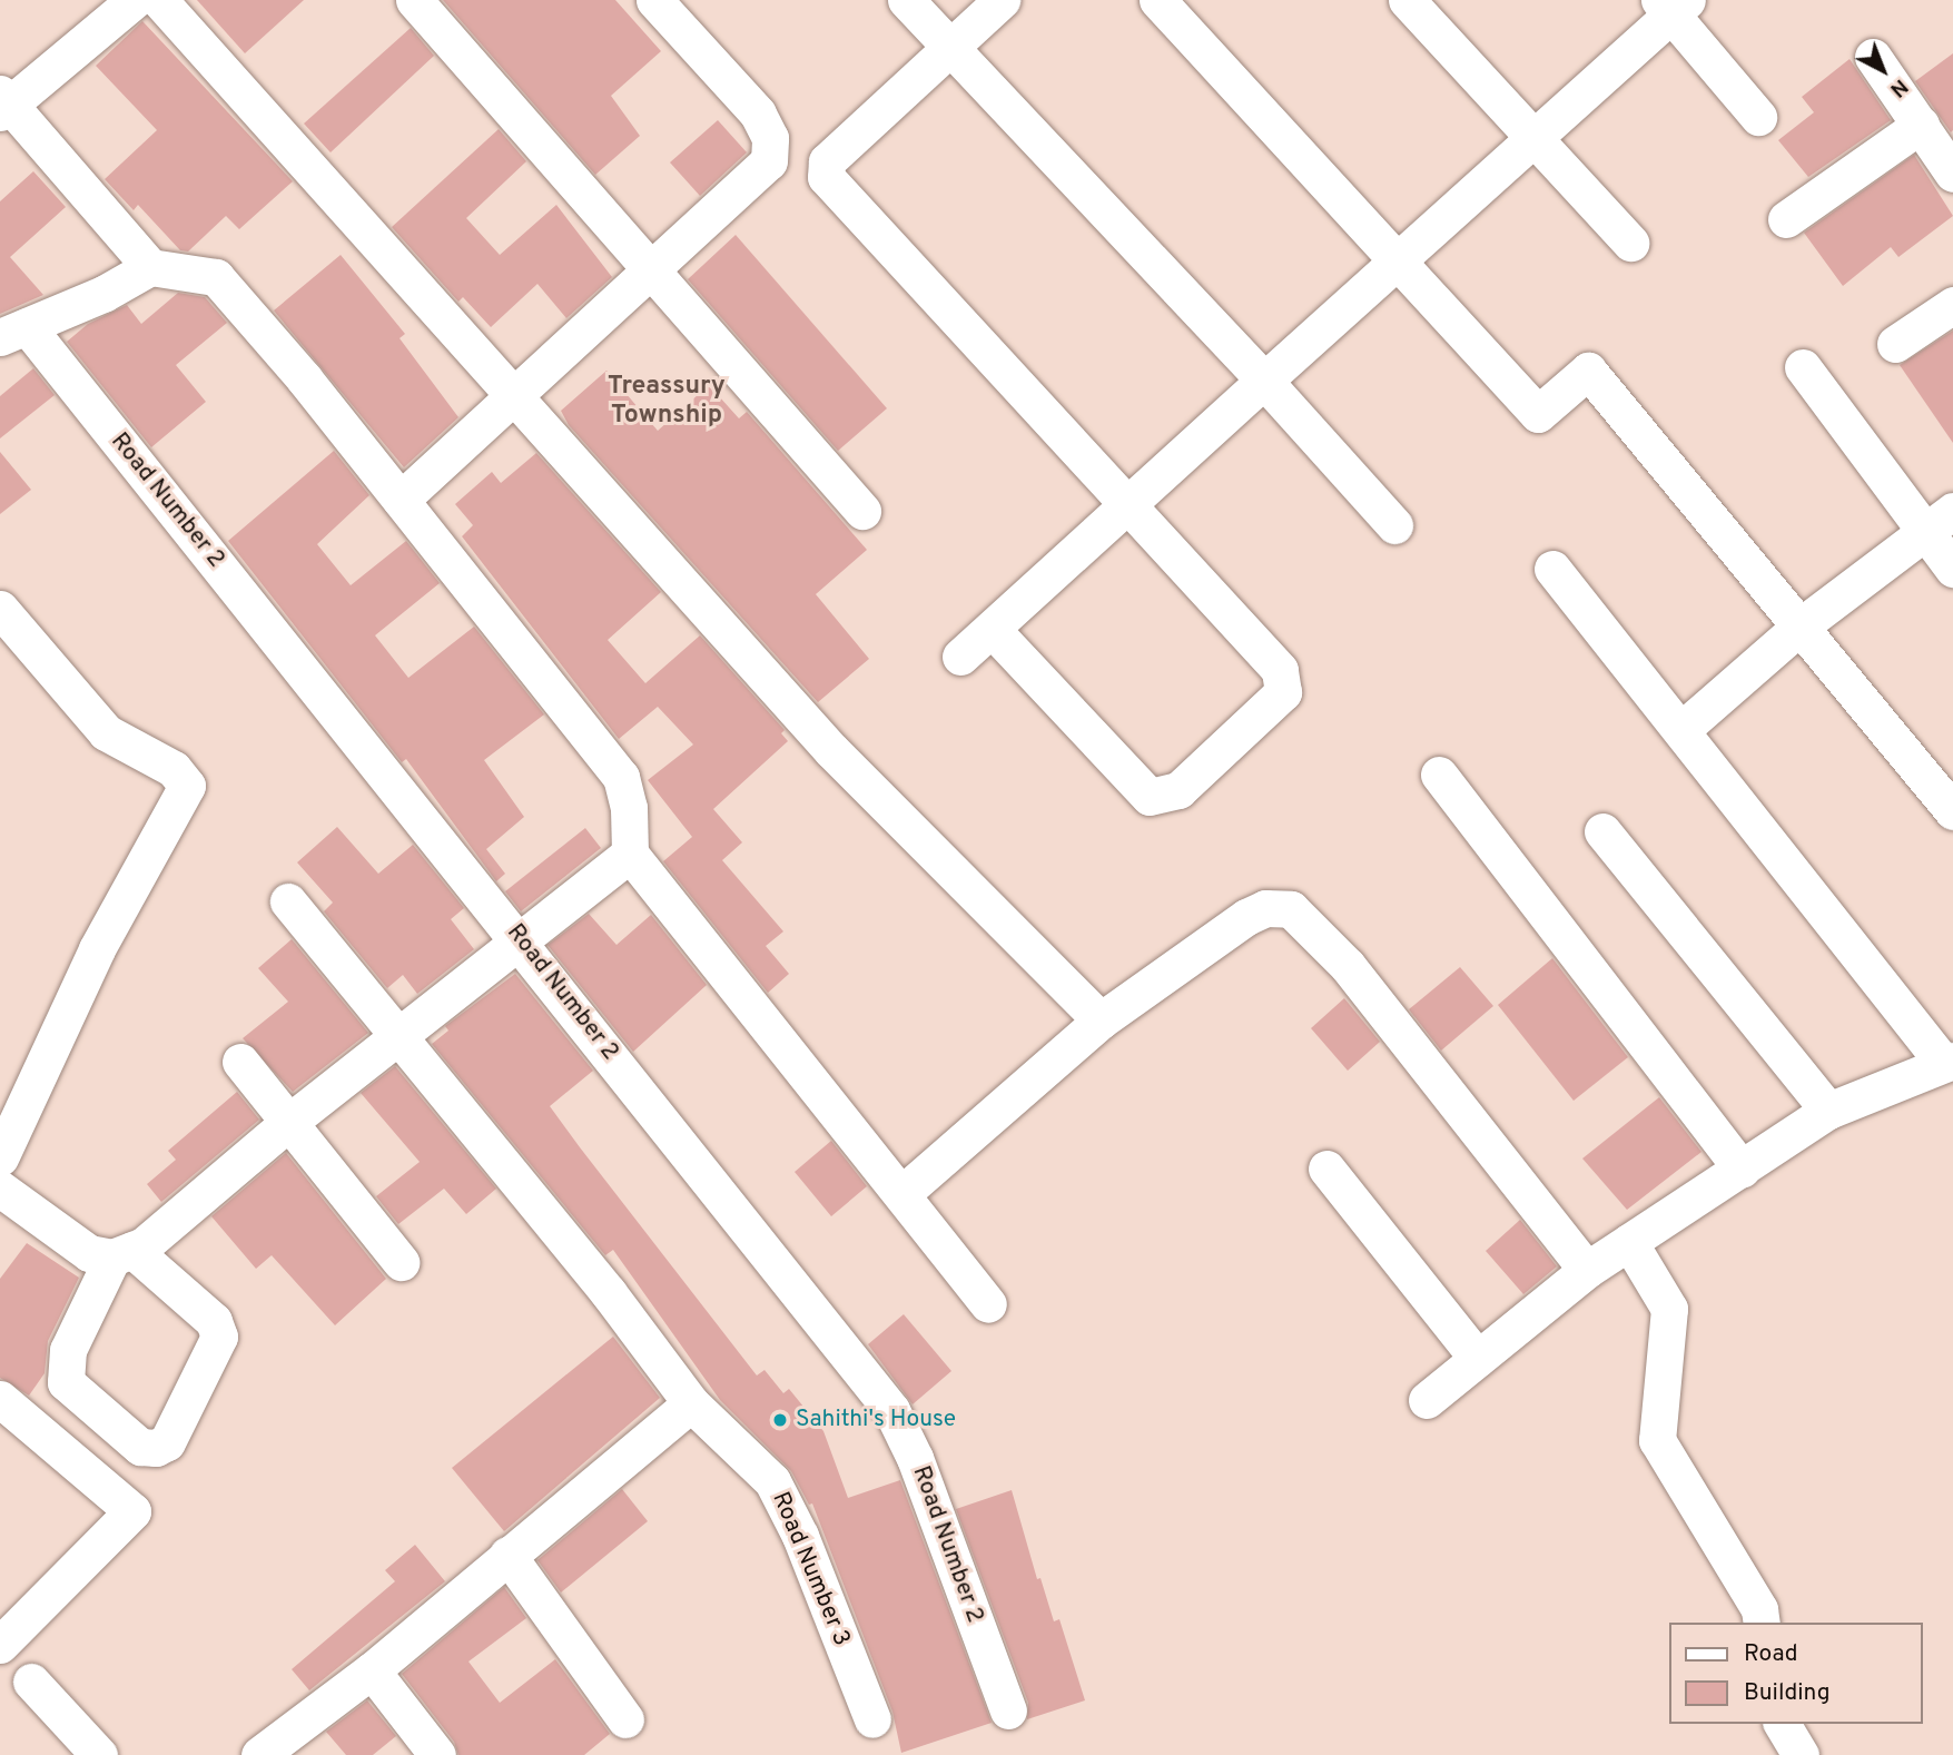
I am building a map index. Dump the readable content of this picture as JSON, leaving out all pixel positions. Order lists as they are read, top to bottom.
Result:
{
  "streets": {
    "street": ["Road Number 2", "Road Number 3"]
  },
  "districts": ["Treassury Township"],
  "places": ["Sahithi's House"],
  "legend": ["Road", "Building"],
  "north": "bottom right"
}
